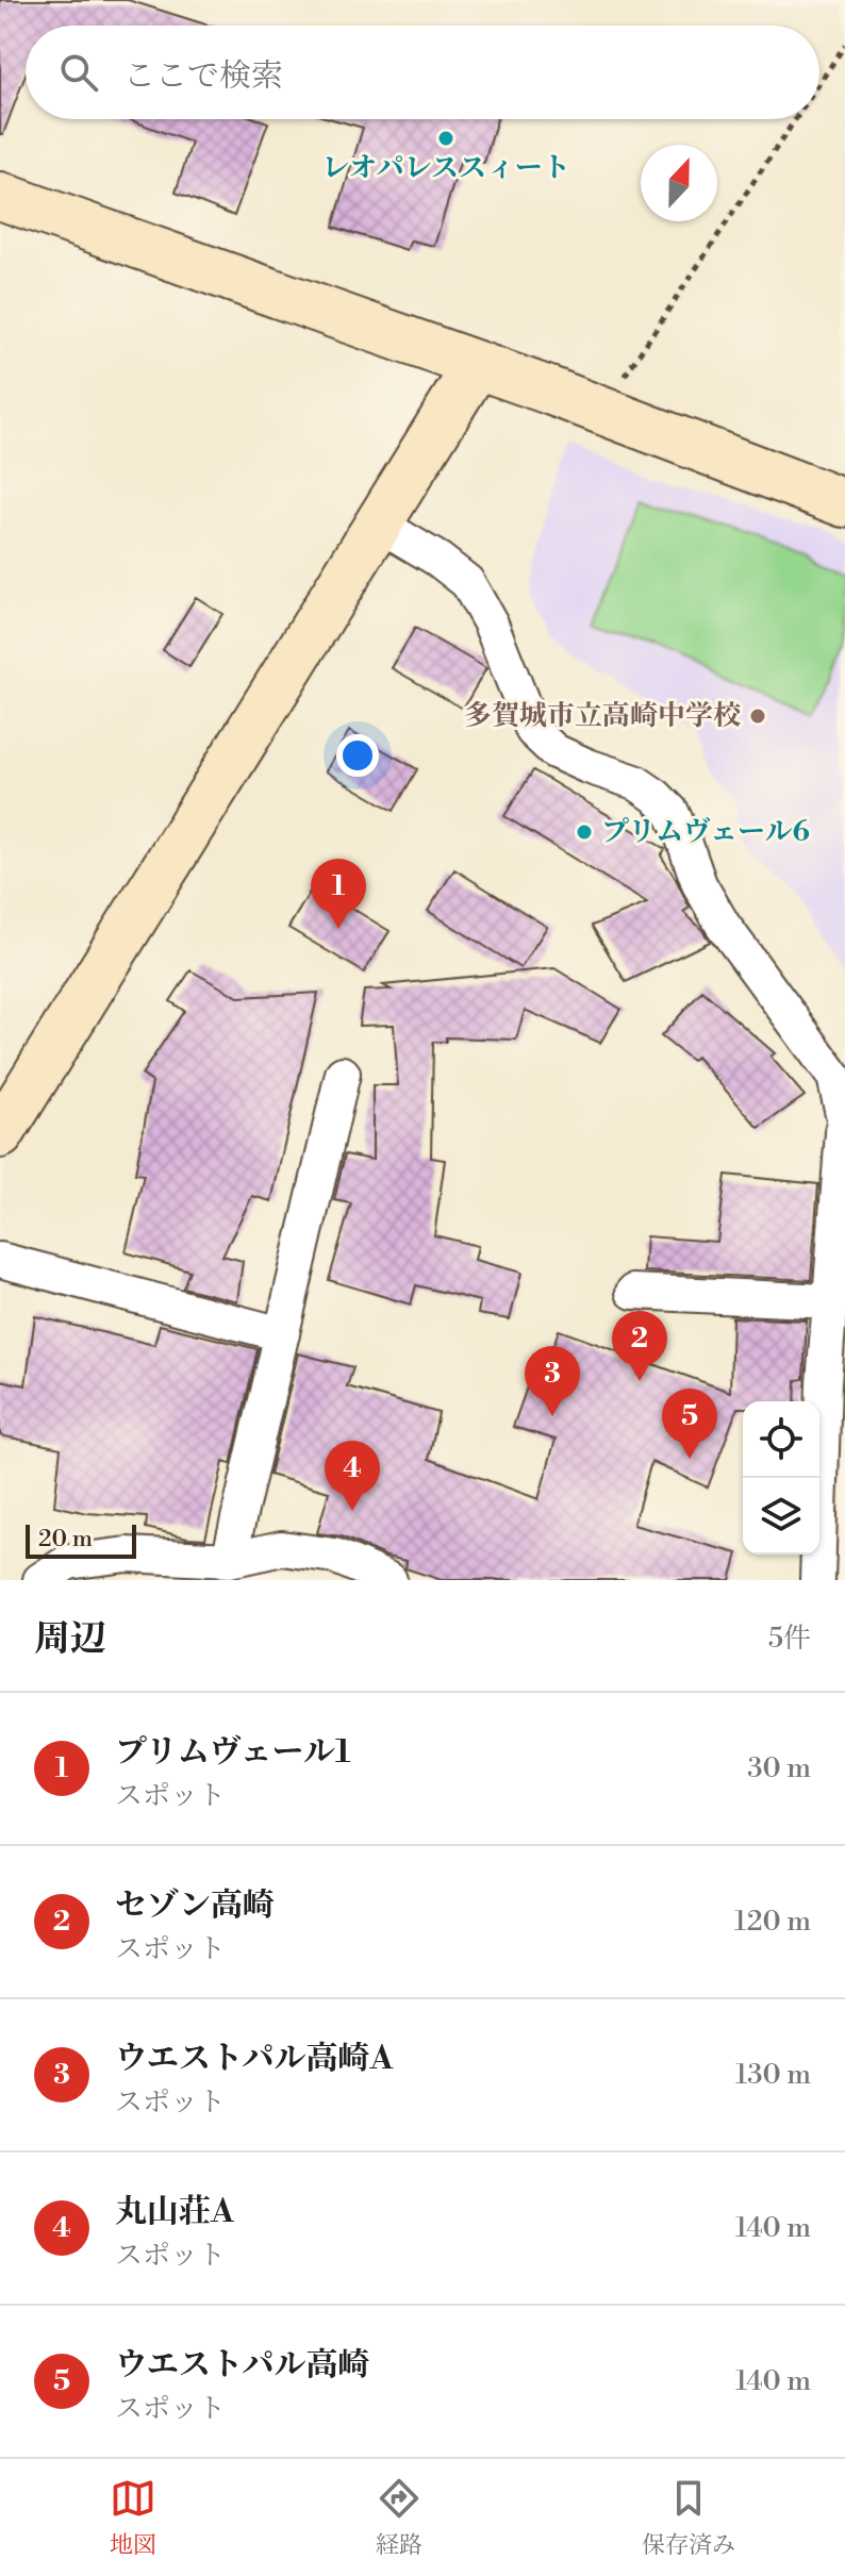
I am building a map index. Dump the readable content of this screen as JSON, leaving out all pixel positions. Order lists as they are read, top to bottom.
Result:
{
  "places": ["レオパレススィート", "多賀城市立高崎中学校", "プリムヴェール6"],
  "scale_bar": "20 m",
  "north": "top",
  "page": {
    "search": "ここで検索",
    "pins": [
      "1",
      "2",
      "3",
      "5",
      "4"
    ],
    "scale": "20 m",
    "heading": ["周辺", "5件"],
    "list": [
      {
        "mark": "1",
        "name": "プリムヴェール1",
        "note": "スポット",
        "value": "30 m"
      },
      {
        "mark": "2",
        "name": "セゾン高崎",
        "note": "スポット",
        "value": "120 m"
      },
      {
        "mark": "3",
        "name": "ウエストパル高崎A",
        "note": "スポット",
        "value": "130 m"
      },
      {
        "mark": "4",
        "name": "丸山荘A",
        "note": "スポット",
        "value": "140 m"
      },
      {
        "mark": "5",
        "name": "ウエストパル高崎",
        "note": "スポット",
        "value": "140 m"
      }
    ],
    "nav": ["地図", "経路", "保存済み"]
  }
}
